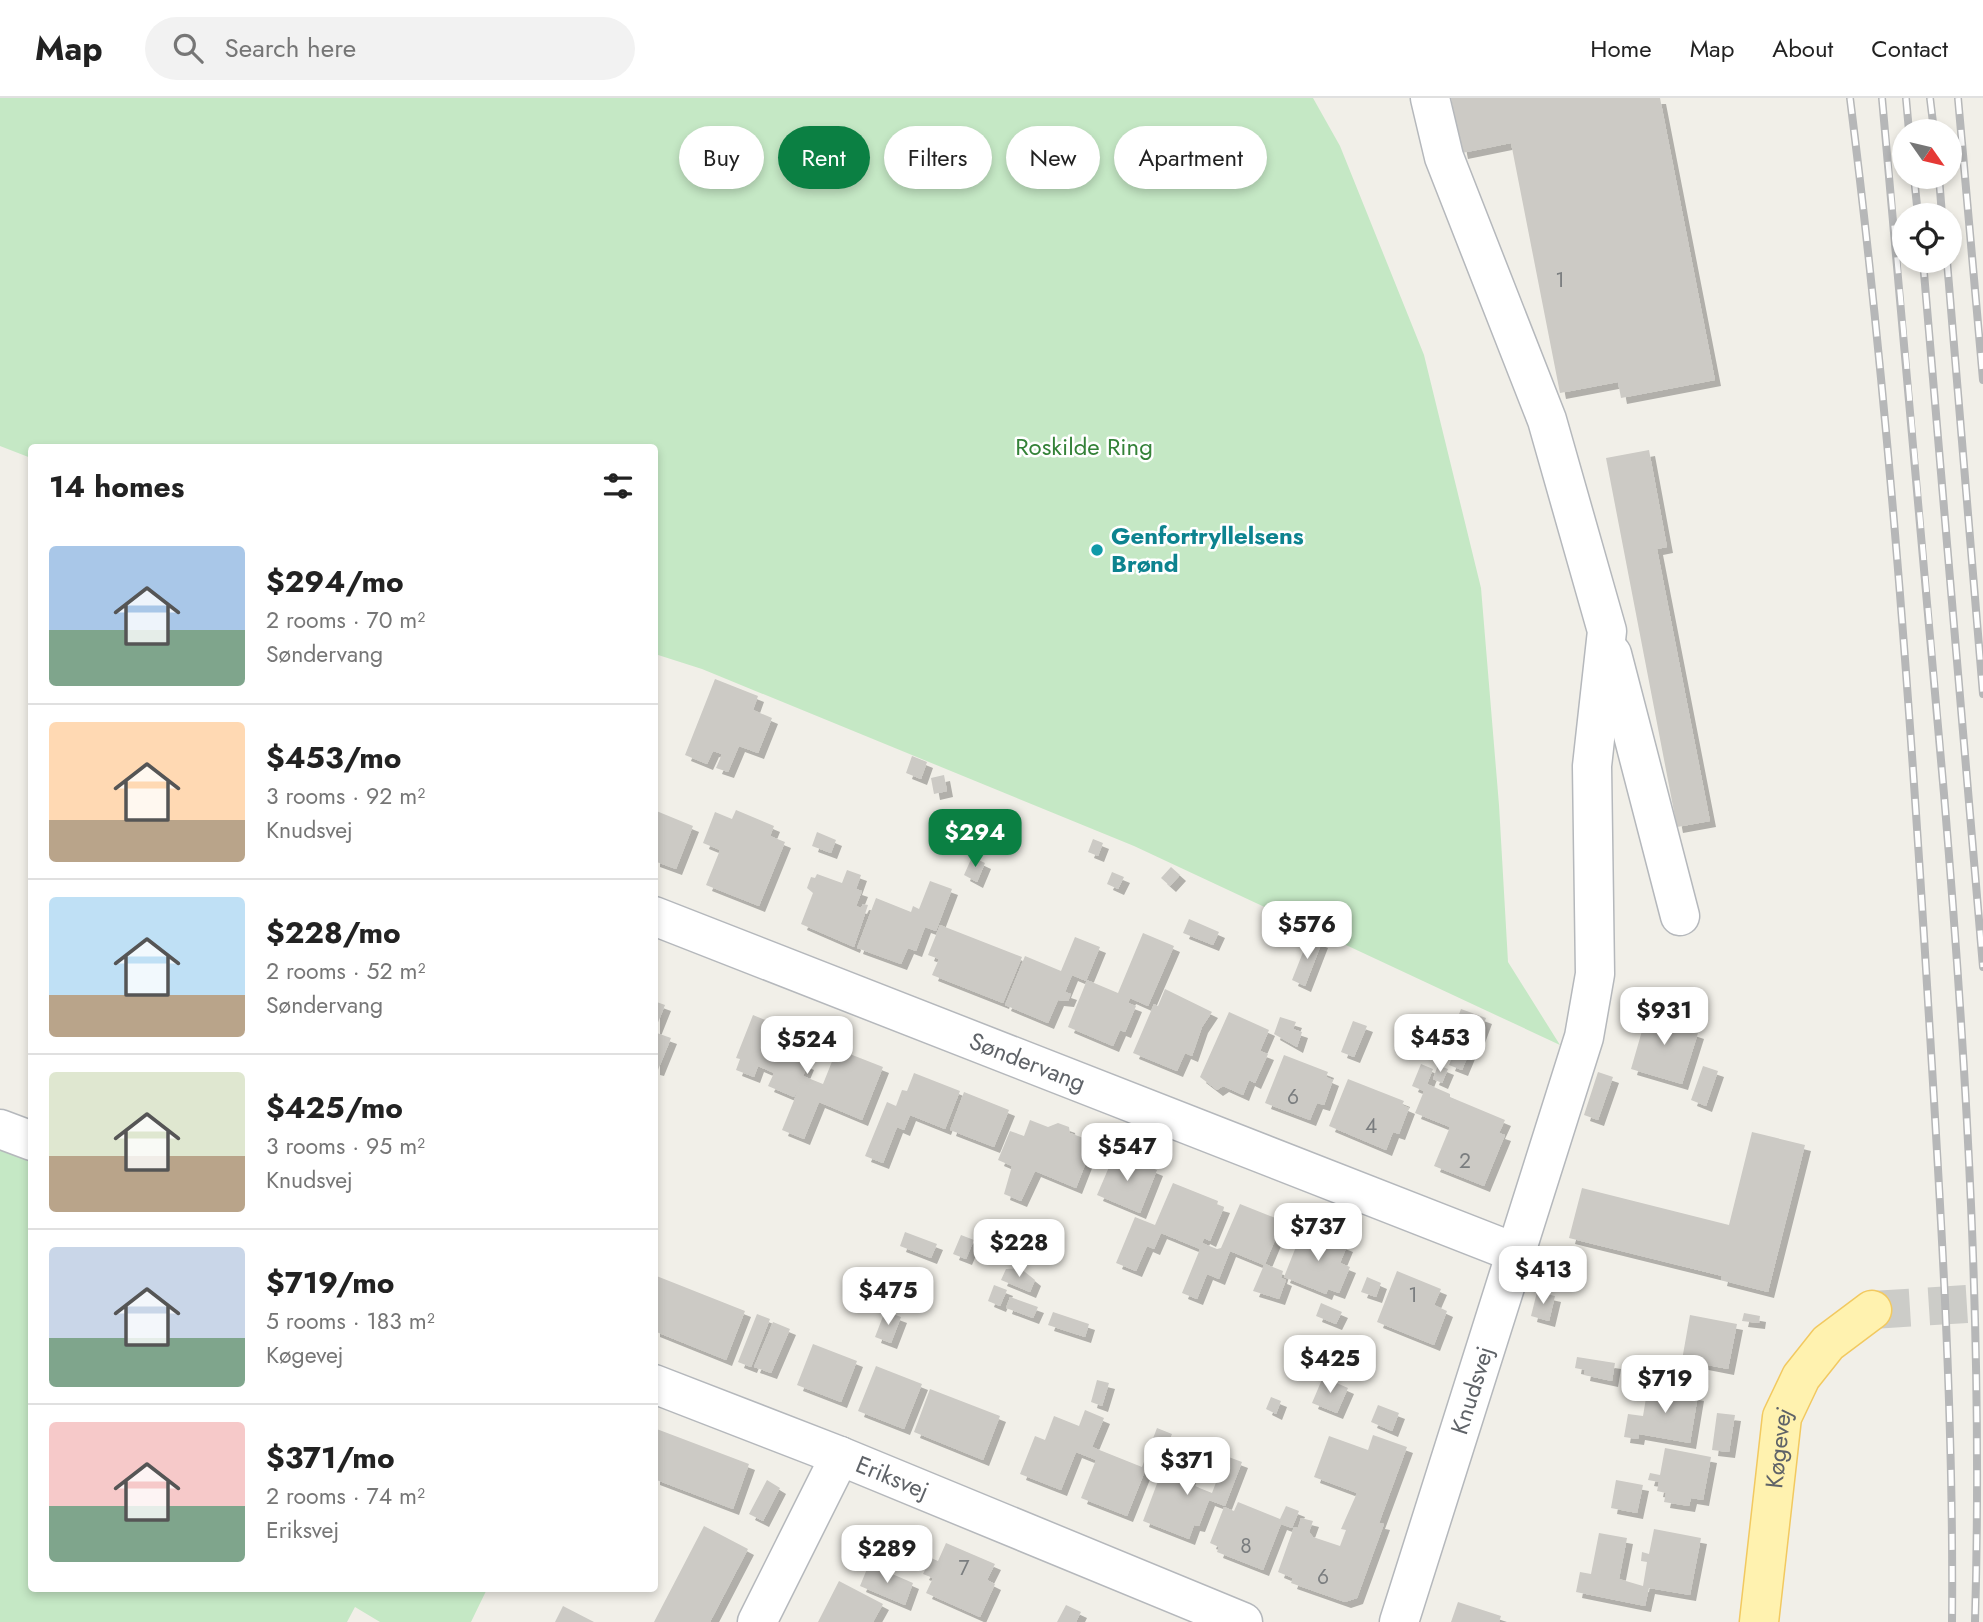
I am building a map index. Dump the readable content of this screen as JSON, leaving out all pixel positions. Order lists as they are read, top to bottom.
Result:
{
  "streets": {
    "main road": ["Køgevej"],
    "street": ["Søndervang", "Knudsvej", "Eriksvej"]
  },
  "crossings": [
    ["Søndervang", "Knudsvej"]
  ],
  "parks": ["Roskilde Ring"],
  "places": ["Genfortryllelsens Brønd"],
  "house_numbers": [
    "1",
    "6",
    "4",
    "2",
    "1",
    "8",
    "7",
    "6"
  ],
  "north": "bottom right",
  "page": {
    "header": "Map",
    "search": "Search here",
    "nav": [
      "Home",
      "Map",
      "About",
      "Contact"
    ],
    "chip": [
      "Buy",
      "Rent",
      "Filters",
      "New",
      "Apartment"
    ],
    "heading": "14 homes",
    "list": [
      {
        "name": "$294/mo",
        "note": "2 rooms · 70 m² · Søndervang"
      },
      {
        "name": "$453/mo",
        "note": "3 rooms · 92 m² · Knudsvej"
      },
      {
        "name": "$228/mo",
        "note": "2 rooms · 52 m² · Søndervang"
      },
      {
        "name": "$425/mo",
        "note": "3 rooms · 95 m² · Knudsvej"
      },
      {
        "name": "$719/mo",
        "note": "5 rooms · 183 m² · Køgevej"
      },
      {
        "name": "$371/mo",
        "note": "2 rooms · 74 m² · Eriksvej"
      }
    ],
    "price": [
      "$294",
      "$576",
      "$931",
      "$453",
      "$524",
      "$547",
      "$737",
      "$228",
      "$413",
      "$475",
      "$425",
      "$719",
      "$371",
      "$289"
    ]
  }
}
